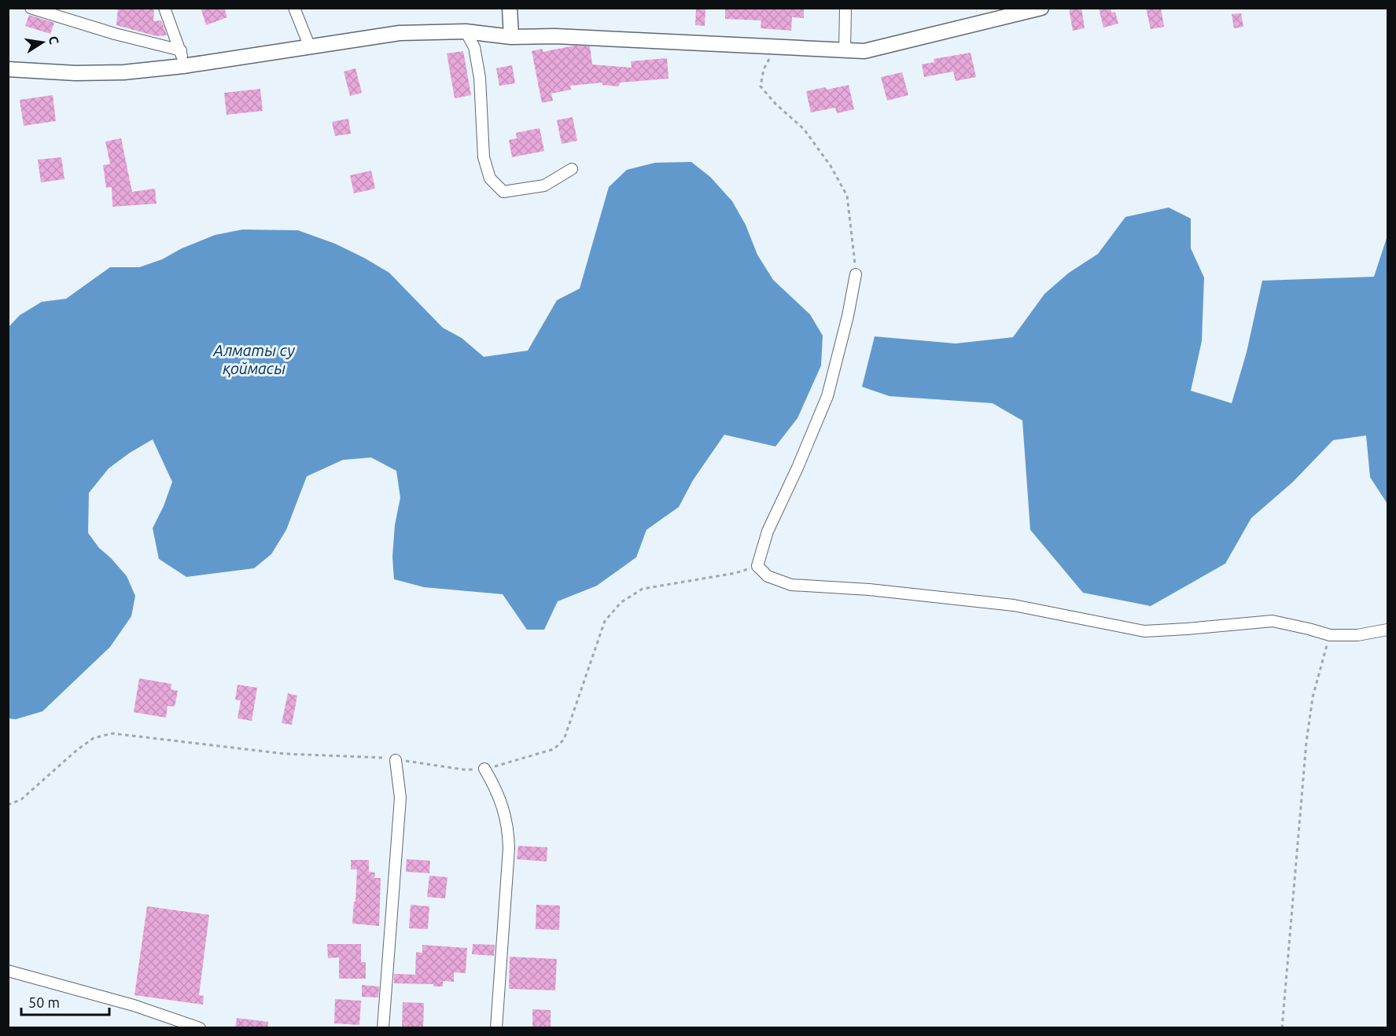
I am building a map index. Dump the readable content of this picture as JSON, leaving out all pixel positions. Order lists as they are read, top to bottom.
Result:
{
  "water": ["Алматы су қоймасы"],
  "scale_bar": "50 m",
  "north": "right"
}
